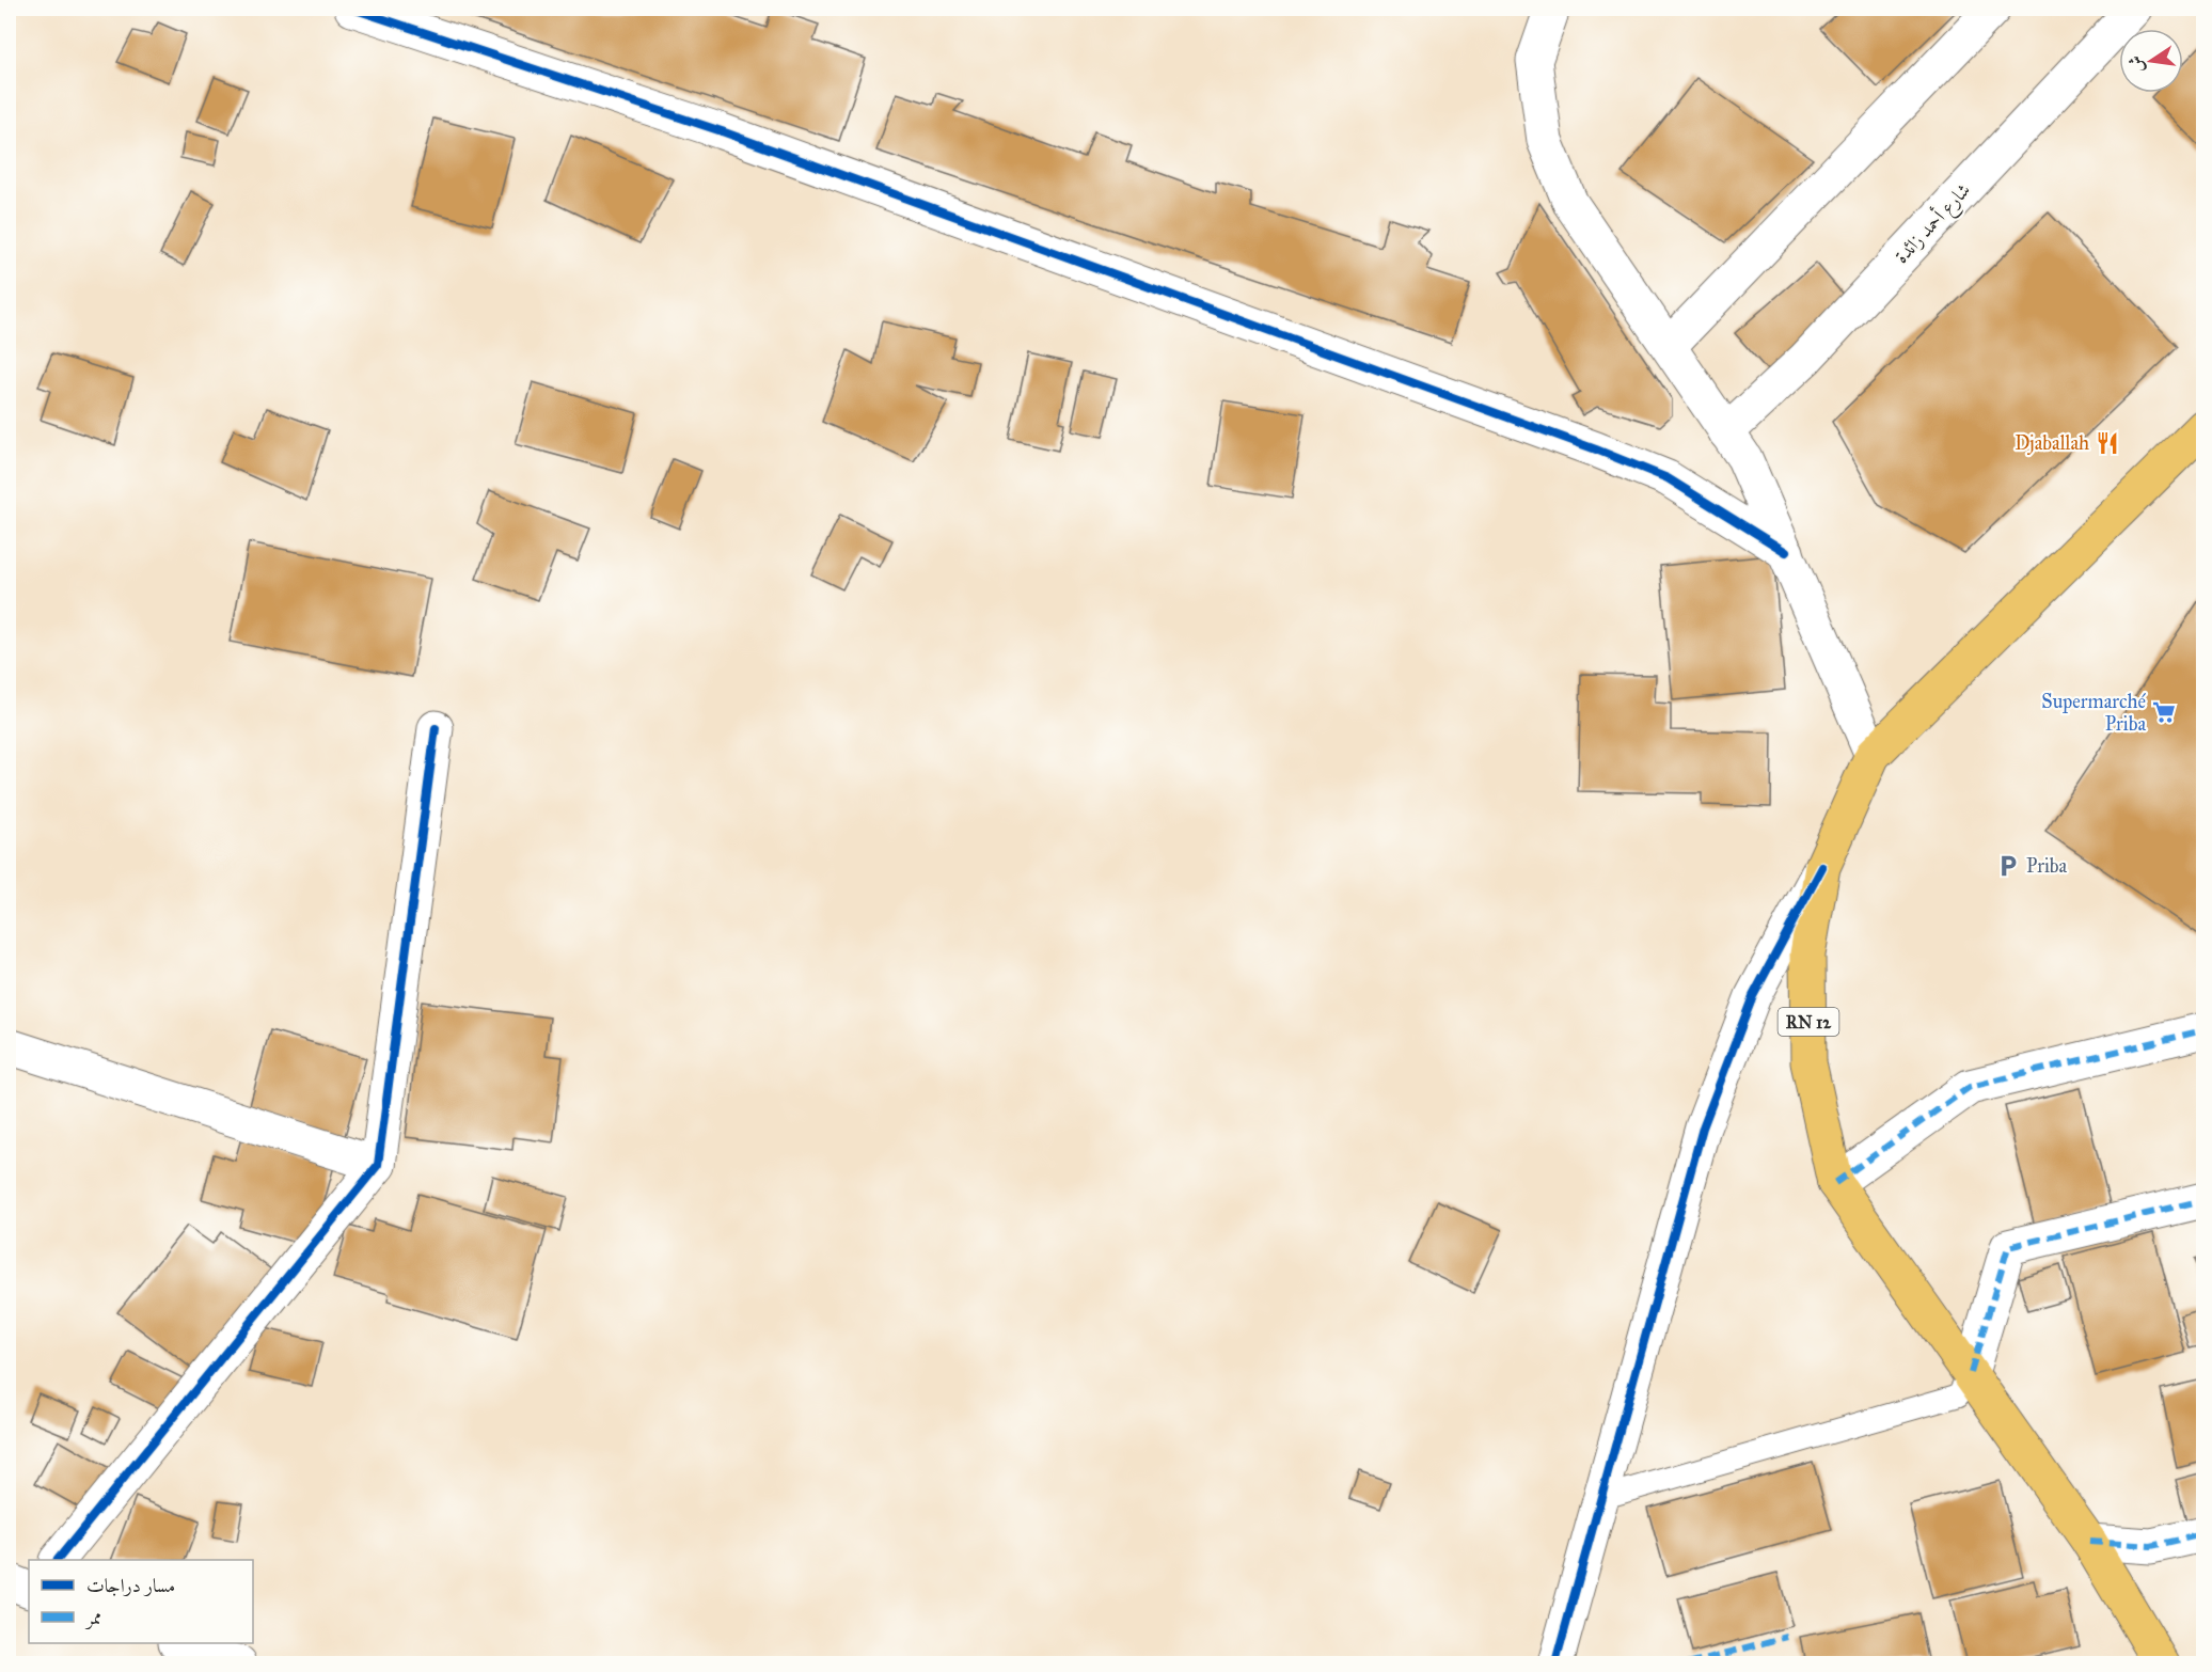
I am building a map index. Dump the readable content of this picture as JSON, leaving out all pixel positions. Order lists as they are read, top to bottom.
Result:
{
  "streets": {
    "main road": ["RN 12"],
    "street": ["شارع أحمد زائدة"]
  },
  "places": {
    "restaurant": ["Djaballah"],
    "supermarket": ["Supermarché Priba"],
    "parking": ["Priba"]
  },
  "legend": ["مسار دراجات", "ممر"],
  "north": "left"
}
